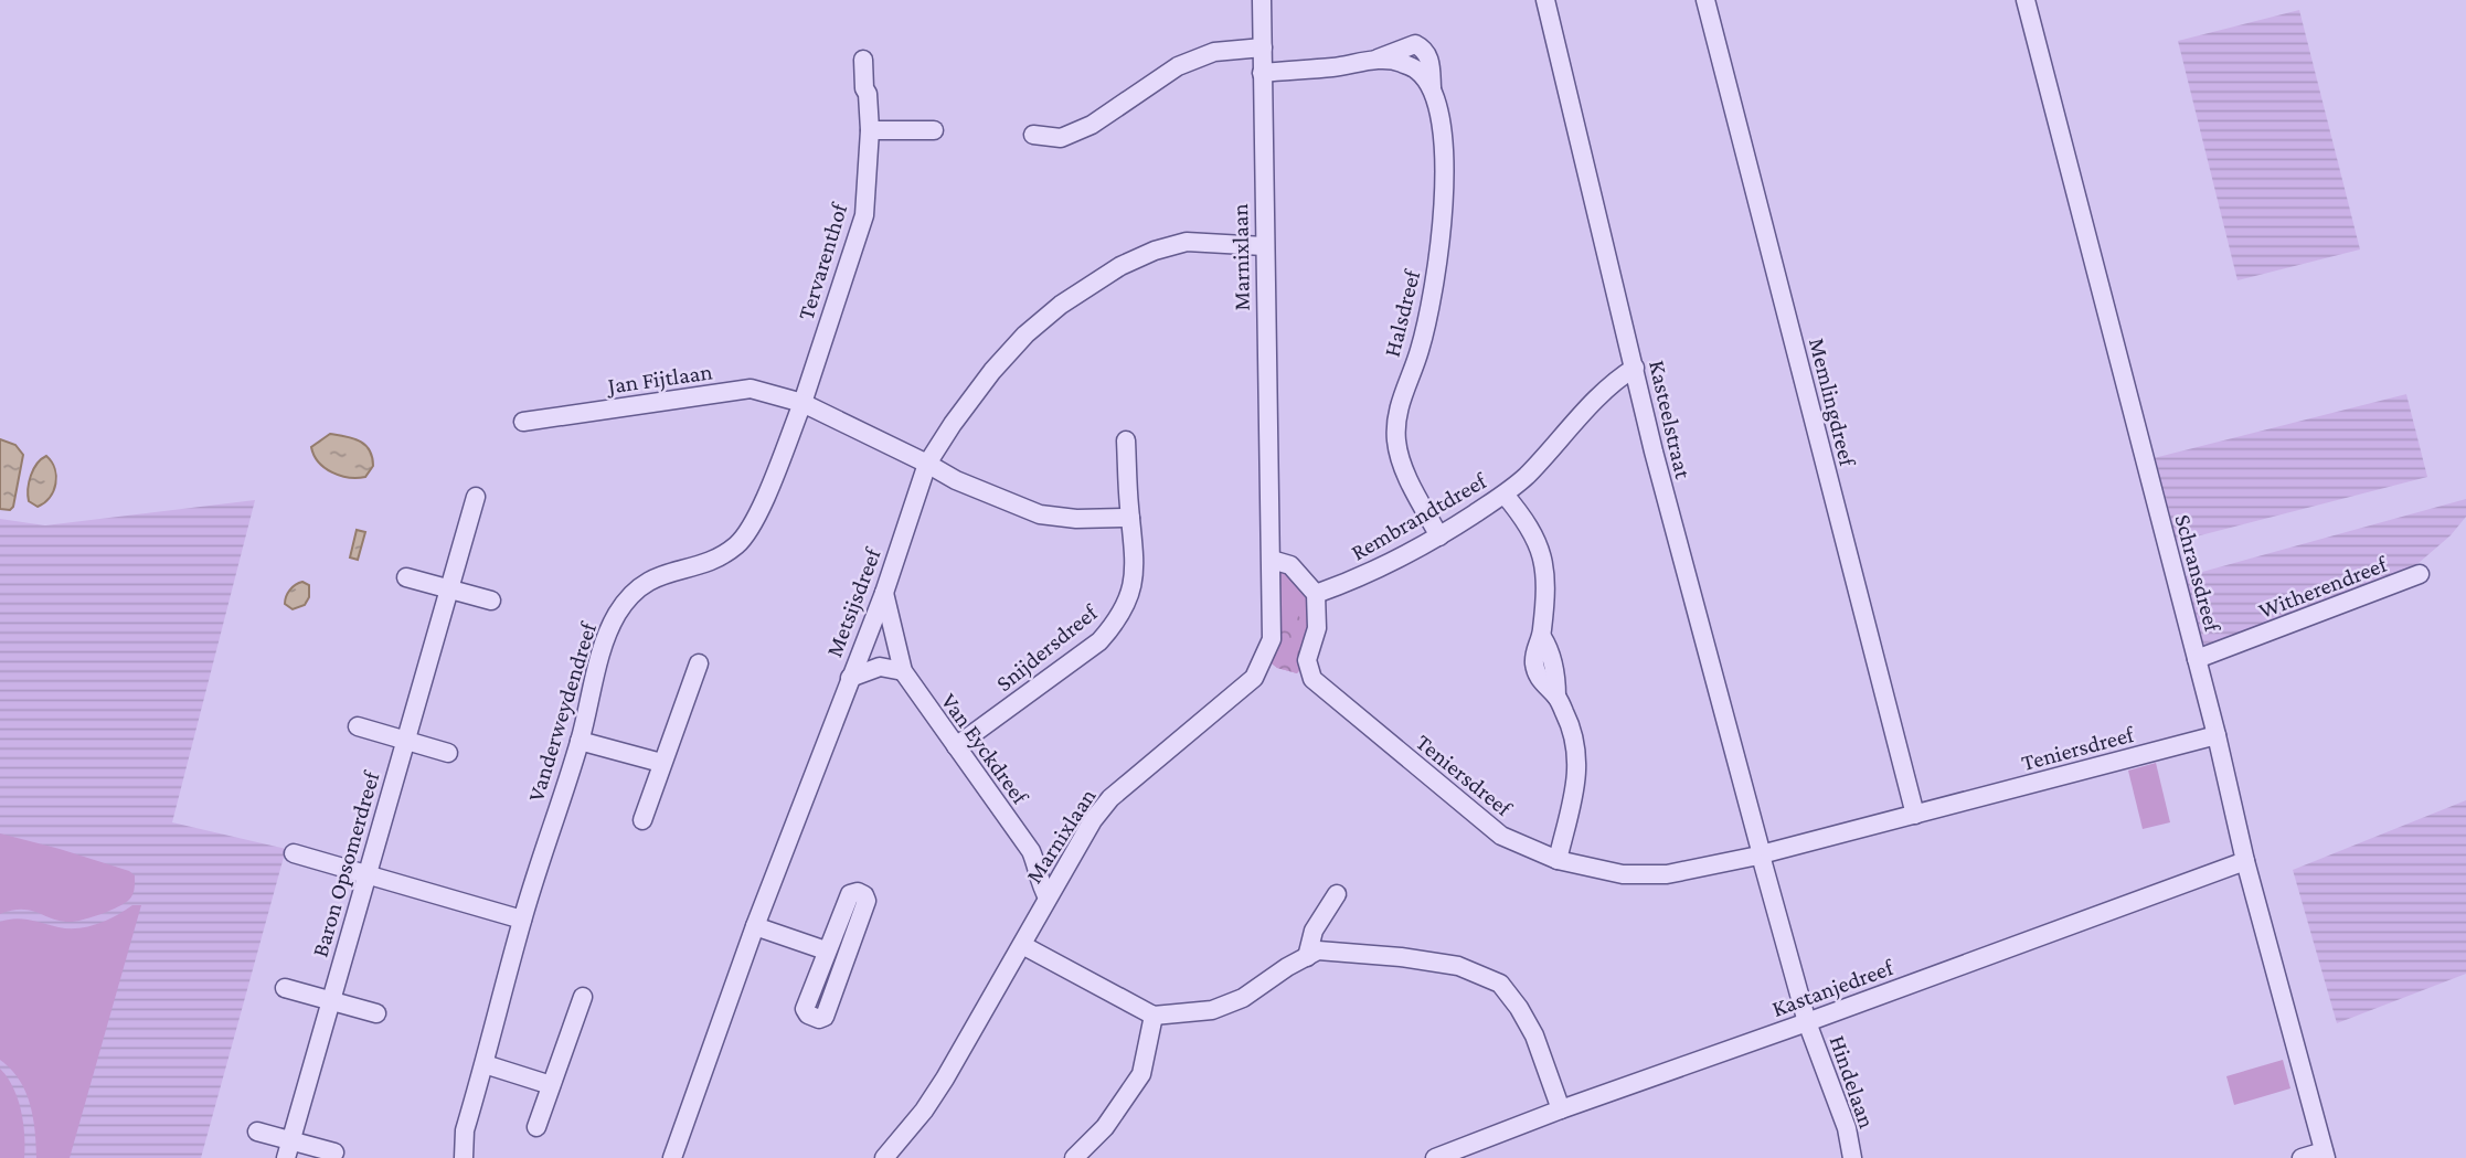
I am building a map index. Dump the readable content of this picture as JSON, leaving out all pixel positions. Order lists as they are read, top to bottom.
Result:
{
  "streets": {
    "street": [
      "Marnixlaan",
      "Tervarenthof",
      "Halsdreef",
      "Jan Fijtlaan",
      "Memlingdreef",
      "Kasteelstraat",
      "Rembrandtdreef",
      "Schransdreef",
      "Witherendreef",
      "Metsijsdreef",
      "Snijdersdreef",
      "Vanderweydendreef",
      "Van Eyckdreef",
      "Teniersdreef",
      "Baron Opsomerdreef",
      "Kastanjedreef",
      "Hindelaan"
    ]
  },
  "crossings": [
    ["Marnixlaan", "Halsdreef"],
    ["Marnixlaan", "Metsijsdreef"],
    ["Marnixlaan", "Van Eyckdreef"],
    ["Tervarenthof", "Jan Fijtlaan"],
    ["Tervarenthof", "Vanderweydendreef"],
    ["Halsdreef", "Rembrandtdreef"],
    ["Jan Fijtlaan", "Vanderweydendreef"],
    ["Memlingdreef", "Teniersdreef"],
    ["Kasteelstraat", "Rembrandtdreef"],
    ["Kasteelstraat", "Teniersdreef"],
    ["Kasteelstraat", "Kastanjedreef"],
    ["Kasteelstraat", "Hindelaan"],
    ["Rembrandtdreef", "Teniersdreef"],
    ["Schransdreef", "Witherendreef"],
    ["Schransdreef", "Teniersdreef"],
    ["Schransdreef", "Kastanjedreef"],
    ["Metsijsdreef", "Van Eyckdreef"],
    ["Snijdersdreef", "Van Eyckdreef"],
    ["Kastanjedreef", "Hindelaan"]
  ]
}
